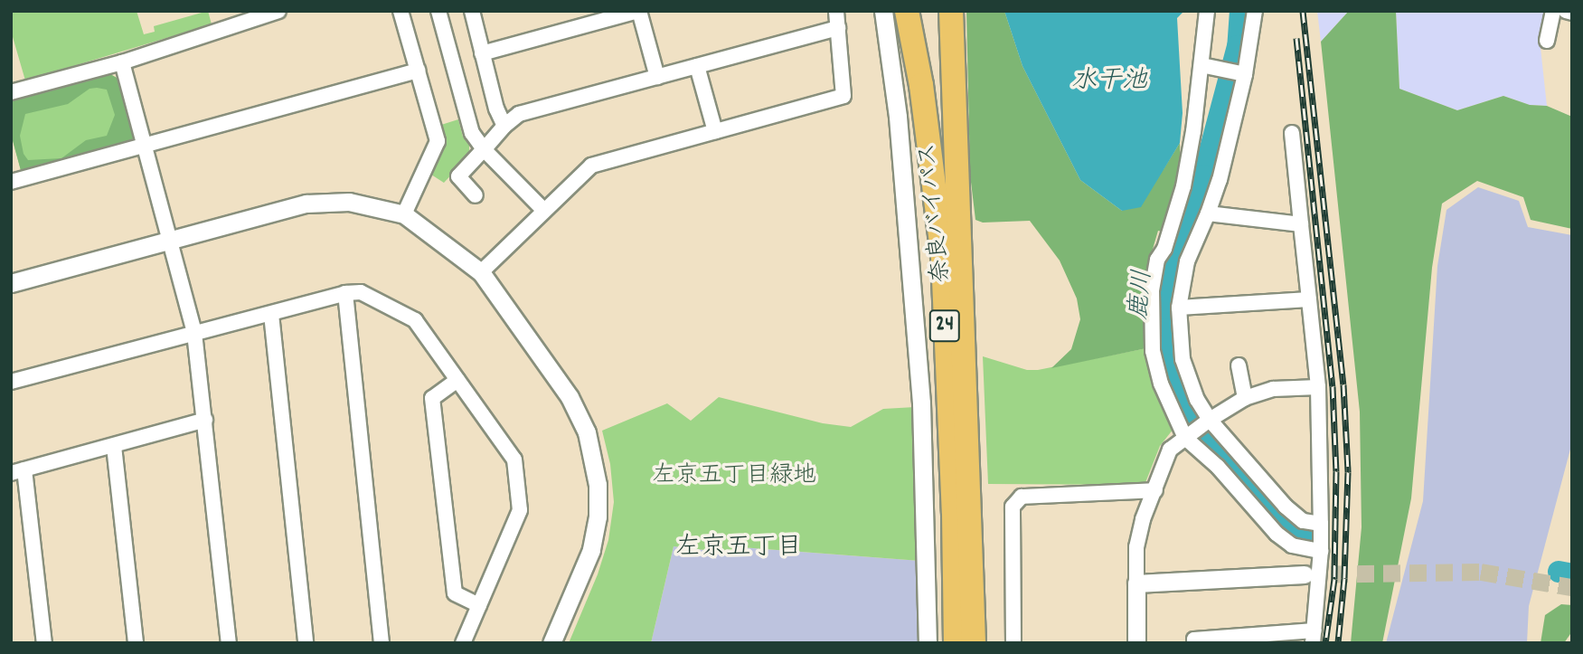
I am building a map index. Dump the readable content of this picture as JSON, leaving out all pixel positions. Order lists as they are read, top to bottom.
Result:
{
  "streets": {
    "highway": ["奈良バイパス", "24"]
  },
  "districts": ["左京五丁目"],
  "water": ["水干池", "鹿川"],
  "parks": ["左京五丁目緑地"]
}
